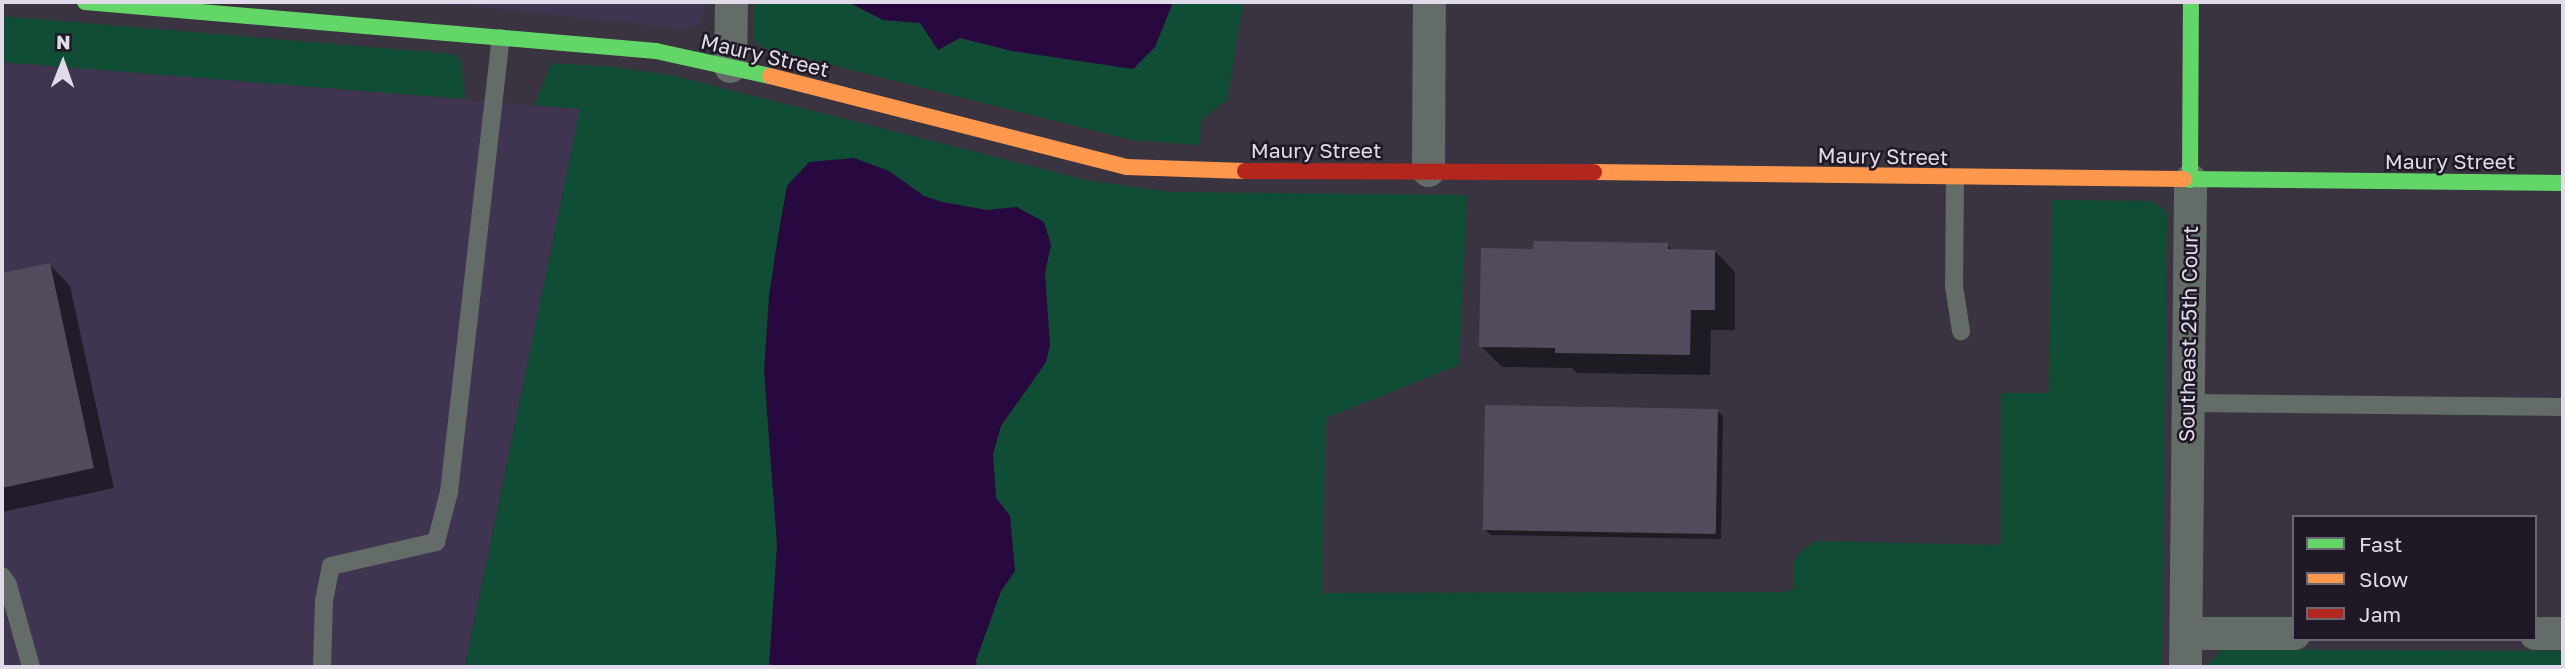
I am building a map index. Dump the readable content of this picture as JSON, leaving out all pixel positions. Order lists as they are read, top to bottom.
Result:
{
  "streets": {
    "main road": ["Maury Street", "Southeast 25th Court"]
  },
  "crossings": [
    ["Maury Street", "Southeast 25th Court"]
  ],
  "legend": ["Fast", "Slow", "Jam"],
  "north": "top"
}
